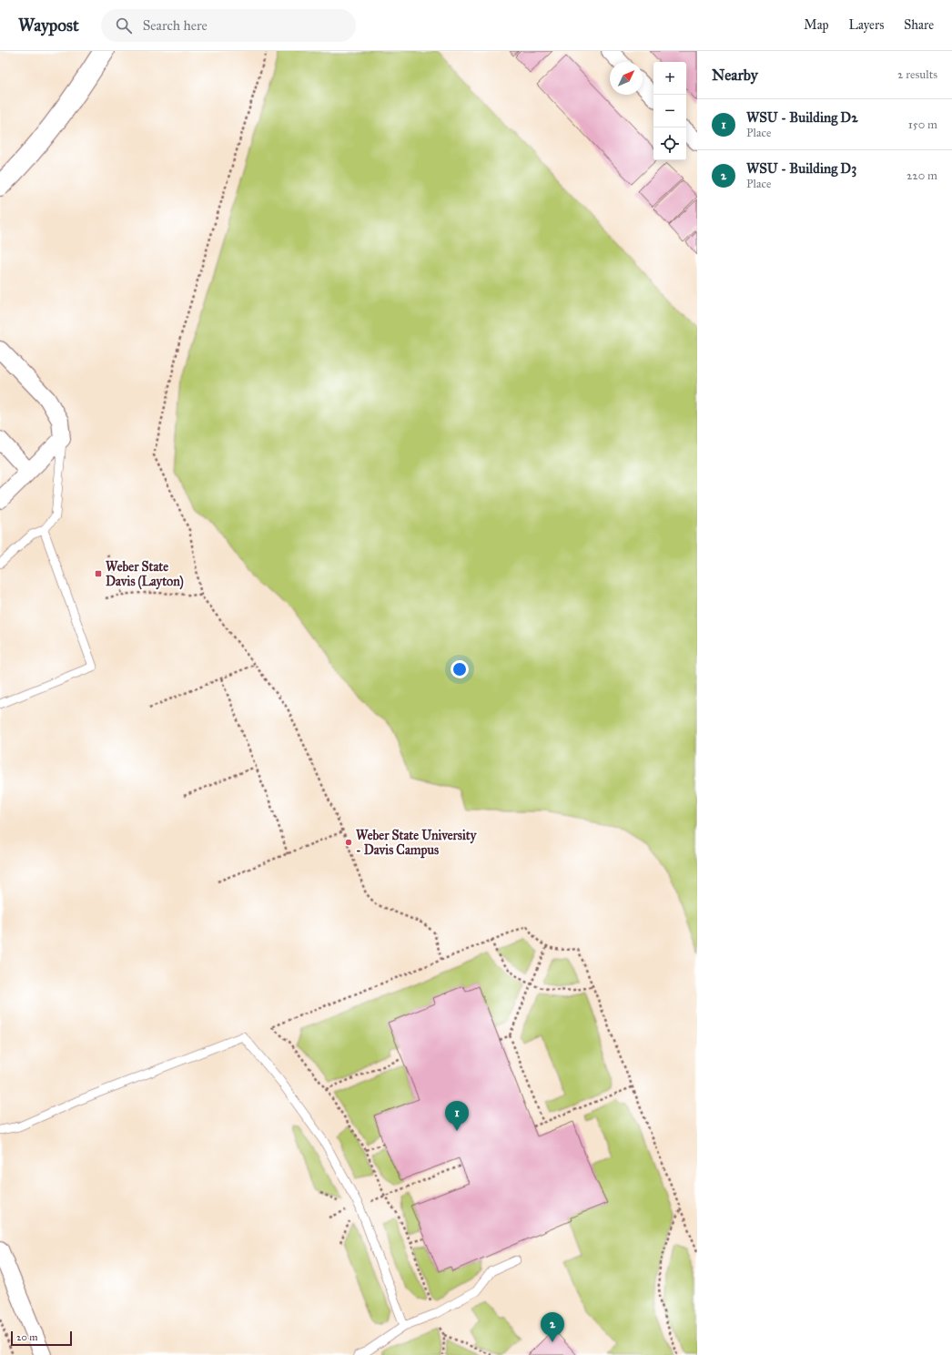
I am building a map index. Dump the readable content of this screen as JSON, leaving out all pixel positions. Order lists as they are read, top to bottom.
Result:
{
  "places": {
    "transit": ["Weber State Davis (Layton)"],
    "other": ["Weber State University - Davis Campus"]
  },
  "scale_bar": "20 m",
  "north": "top right",
  "page": {
    "header": "Waypost",
    "search": "Search here",
    "nav": ["Map", "Layers", "Share"],
    "heading": ["Nearby", "2 results"],
    "map_buttons": ["+", "−"],
    "list": [
      {
        "mark": "1",
        "name": "WSU - Building D2",
        "note": "Place",
        "value": "150 m"
      },
      {
        "mark": "2",
        "name": "WSU - Building D3",
        "note": "Place",
        "value": "220 m"
      }
    ],
    "pins": ["1", "2"],
    "scale": "20 m"
  }
}
